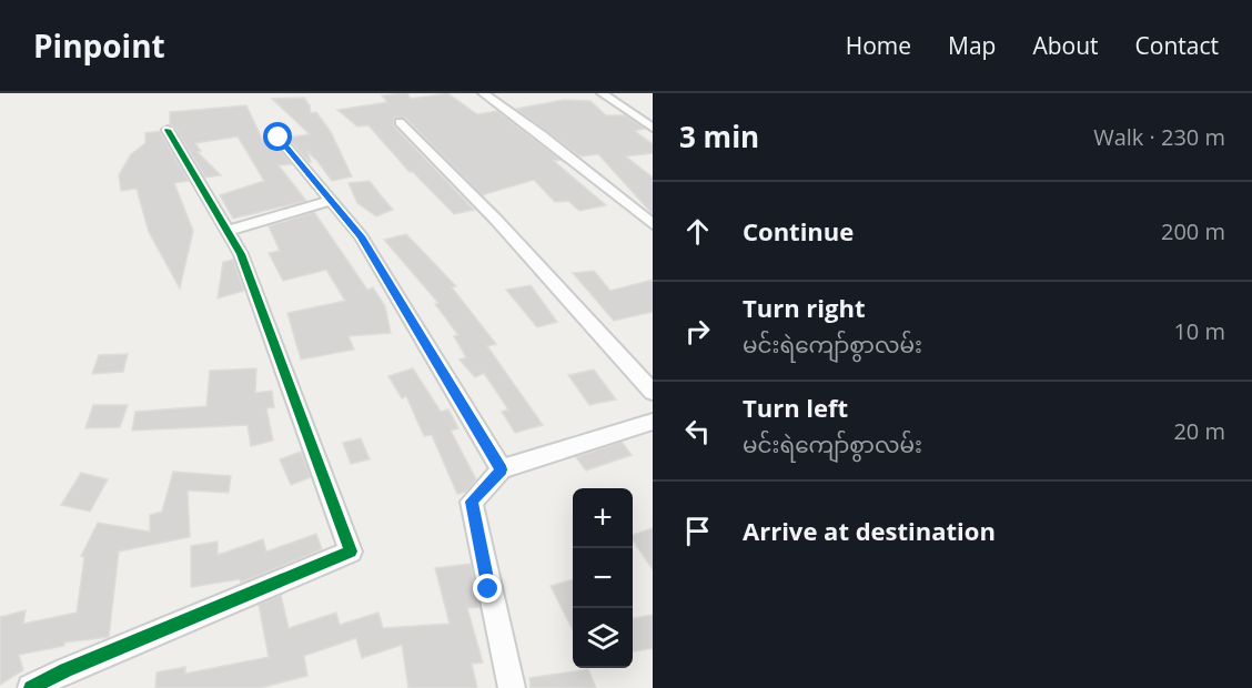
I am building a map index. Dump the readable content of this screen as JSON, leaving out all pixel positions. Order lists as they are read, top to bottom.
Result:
{
  "page": {
    "header": "Pinpoint",
    "nav": [
      "Home",
      "Map",
      "About",
      "Contact"
    ],
    "heading": ["3 min", "Walk · 230 m"],
    "list": [
      ["Continue", "200 m"],
      ["Turn right", "မင်းရဲကျော်စွာလမ်း", "10 m"],
      ["Turn left", "မင်းရဲကျော်စွာလမ်း", "20 m"],
      "Arrive at destination"
    ],
    "map_buttons": ["+", "−"]
  }
}
